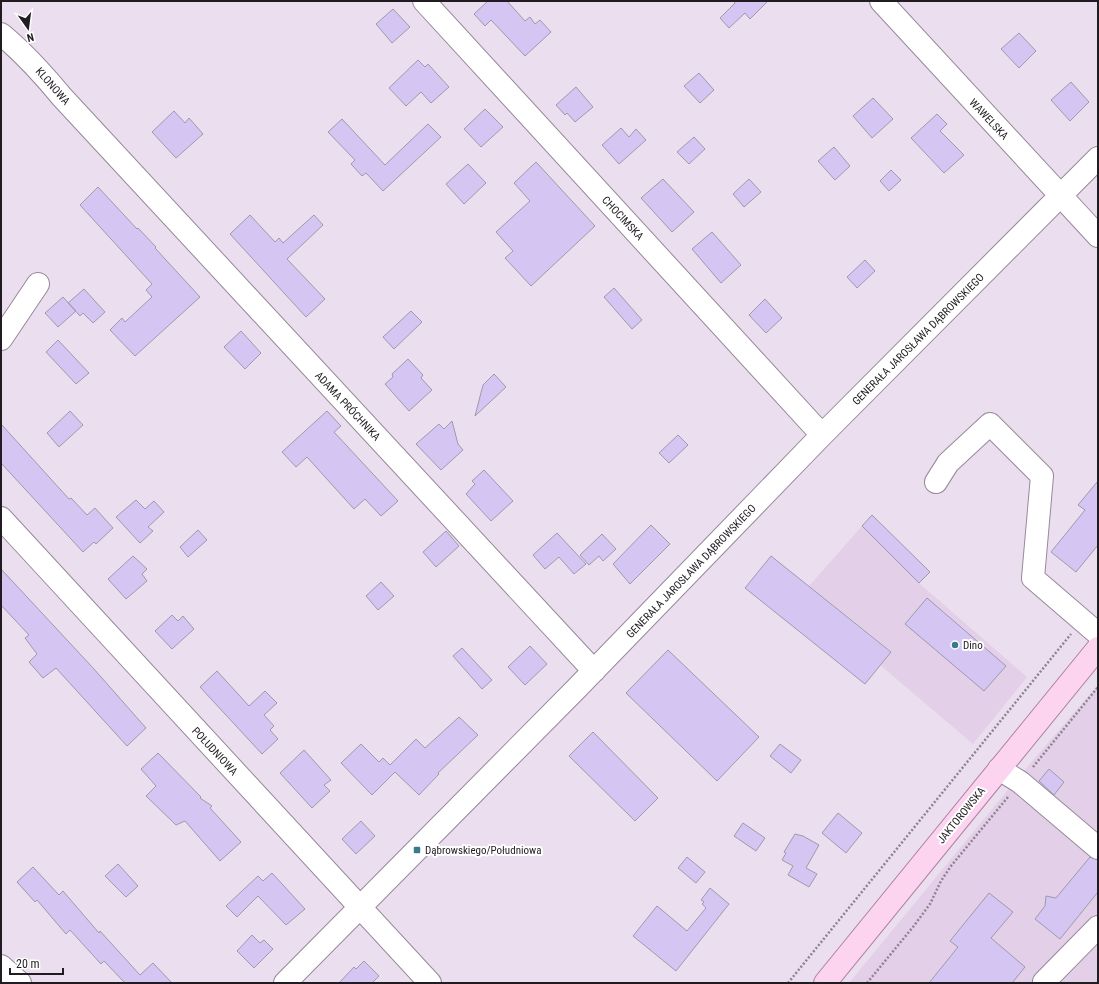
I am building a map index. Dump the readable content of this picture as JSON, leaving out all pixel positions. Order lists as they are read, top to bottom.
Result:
{
  "streets": {
    "main road": ["JAKTOROWSKA"],
    "street": [
      "KLONOWA",
      "WAWELSKA",
      "CHOCIMSKA",
      "GENERAŁA JAROSŁAWA DĄBROWSKIEGO",
      "ADAMA PRÓCHNIKA",
      "POŁUDNIOWA"
    ]
  },
  "crossings": [
    ["KLONOWA", "ADAMA PRÓCHNIKA"],
    ["WAWELSKA", "GENERAŁA JAROSŁAWA DĄBROWSKIEGO"],
    ["CHOCIMSKA", "GENERAŁA JAROSŁAWA DĄBROWSKIEGO"],
    ["GENERAŁA JAROSŁAWA DĄBROWSKIEGO", "ADAMA PRÓCHNIKA"],
    ["GENERAŁA JAROSŁAWA DĄBROWSKIEGO", "POŁUDNIOWA"]
  ],
  "places": {
    "other": ["Dino"],
    "transit": ["Dąbrowskiego/Południowa"]
  },
  "scale_bar": "20 m",
  "north": "bottom"
}
